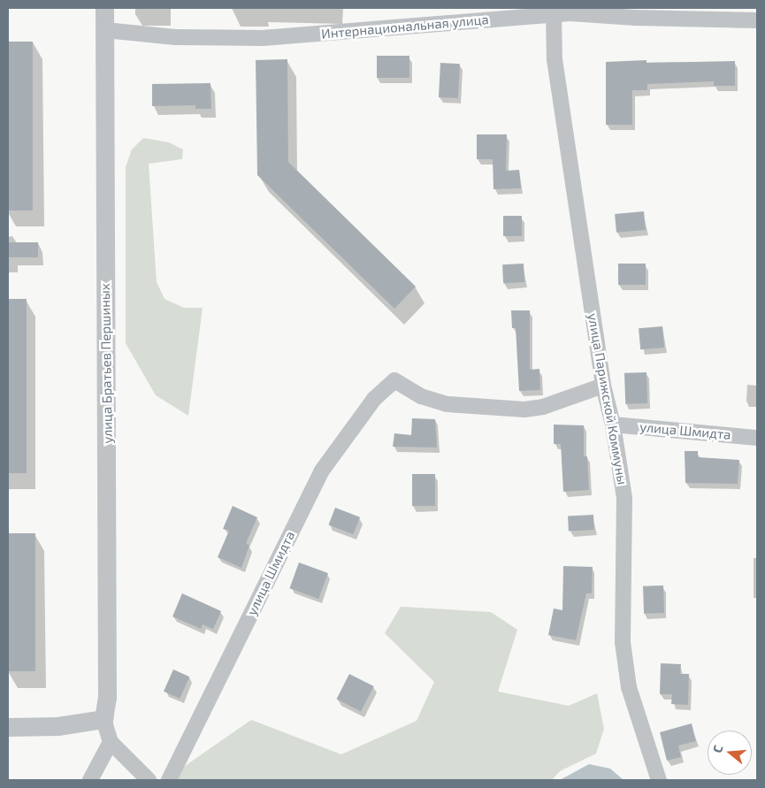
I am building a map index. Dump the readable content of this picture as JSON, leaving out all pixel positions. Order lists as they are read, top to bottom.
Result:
{
  "streets": {
    "street": [
      "Интернациональная улица",
      "улица Братьев Першиных",
      "улица Парижской Коммуны",
      "улица Шмидта"
    ]
  },
  "crossings": [
    ["Интернациональная улица", "улица Братьев Першиных"],
    ["Интернациональная улица", "улица Парижской Коммуны"],
    ["улица Парижской Коммуны", "улица Шмидта"]
  ],
  "north": "left"
}
